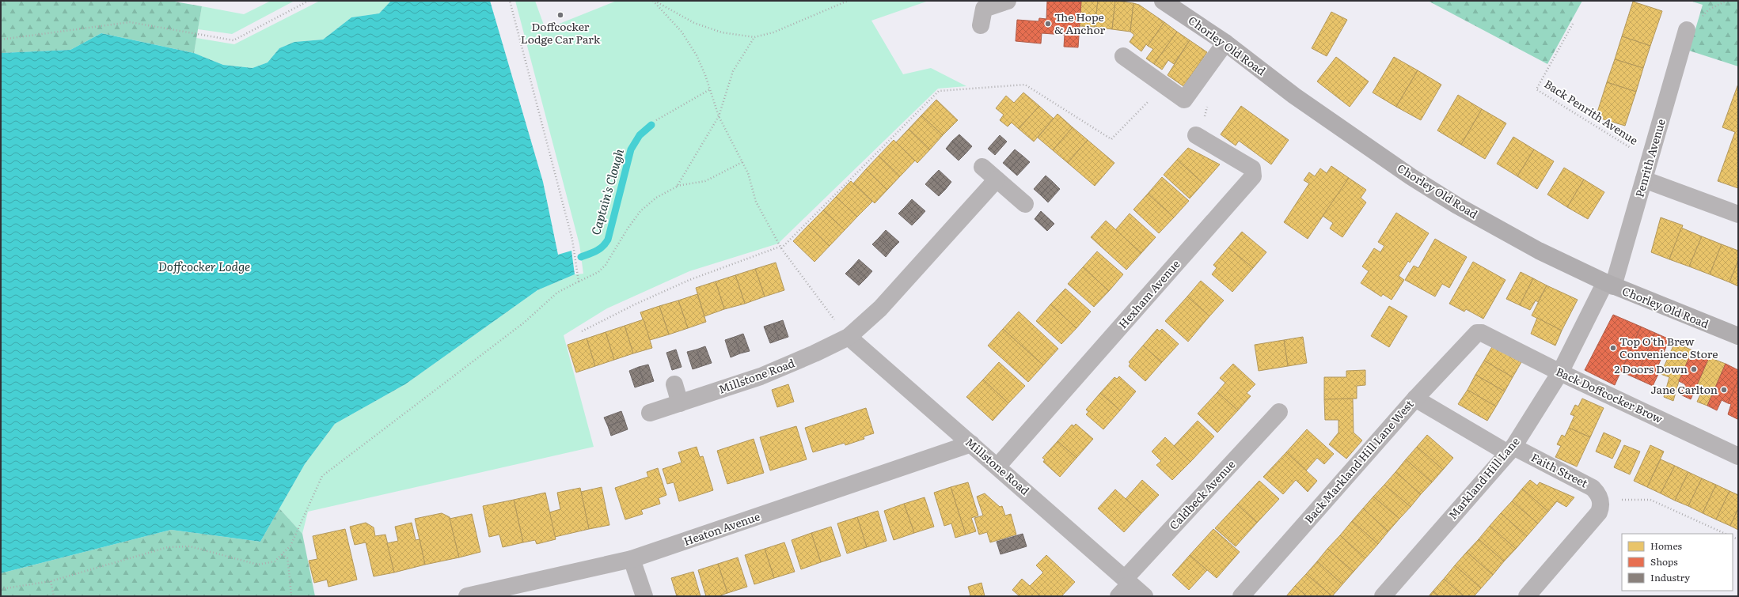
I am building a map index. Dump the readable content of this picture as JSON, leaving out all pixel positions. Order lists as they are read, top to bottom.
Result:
{
  "streets": {
    "main road": ["Chorley Old Road"],
    "street": [
      "Penrith Avenue",
      "Hexham Avenue",
      "Millstone Road",
      "Back Doffcocker Brow",
      "Back Markland Hill Lane West",
      "Faith Street",
      "Markland Hill Lane",
      "Caldbeck Avenue",
      "Heaton Avenue"
    ],
    "path": ["Back Penrith Avenue"]
  },
  "crossings": [
    ["Chorley Old Road", "Penrith Avenue"],
    ["Chorley Old Road", "Markland Hill Lane"],
    ["Back Penrith Avenue", "Penrith Avenue"],
    ["Penrith Avenue", "Markland Hill Lane"],
    ["Hexham Avenue", "Millstone Road"],
    ["Millstone Road", "Caldbeck Avenue"],
    ["Millstone Road", "Heaton Avenue"],
    ["Back Doffcocker Brow", "Back Markland Hill Lane West"],
    ["Back Doffcocker Brow", "Markland Hill Lane"],
    ["Back Markland Hill Lane West", "Faith Street"],
    ["Faith Street", "Markland Hill Lane"]
  ],
  "water": ["Captain's Clough", "Doffcocker Lodge"],
  "places": [
    "Doffcocker Lodge Car Park",
    "The Hope & Anchor",
    "Top O'th Brew Convenience Store",
    "2 Doors Down",
    "Jane Carlton"
  ],
  "legend": ["Homes", "Shops", "Industry"]
}
